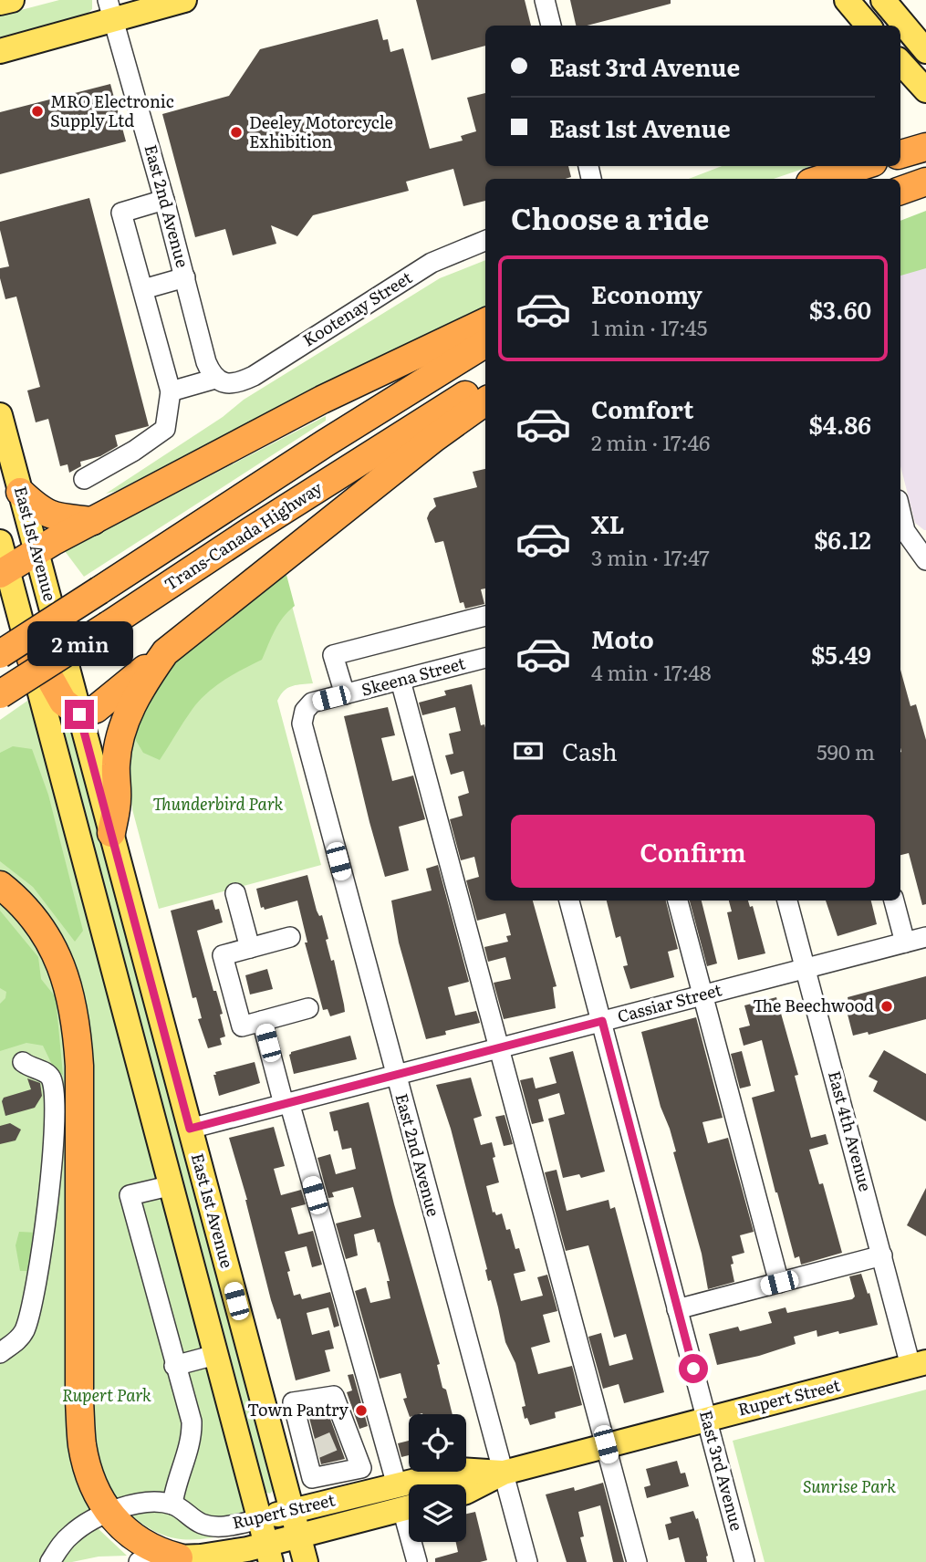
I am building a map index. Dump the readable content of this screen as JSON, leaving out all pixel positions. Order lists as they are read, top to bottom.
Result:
{
  "streets": {
    "highway": ["Trans-Canada Highway"],
    "main road": ["East 1st Avenue", "Rupert Street"],
    "street": [
      "East 2nd Avenue",
      "Kootenay Street",
      "Skeena Street",
      "Cassiar Street",
      "East 4th Avenue",
      "East 3rd Avenue"
    ]
  },
  "crossings": [
    ["East 2nd Avenue", "Kootenay Street"],
    ["East 2nd Avenue", "Skeena Street"],
    ["East 2nd Avenue", "Cassiar Street"],
    ["East 2nd Avenue", "Rupert Street"],
    ["East 1st Avenue", "Cassiar Street"],
    ["East 1st Avenue", "Rupert Street"],
    ["Cassiar Street", "East 4th Avenue"],
    ["Cassiar Street", "East 3rd Avenue"],
    ["East 4th Avenue", "Rupert Street"],
    ["Rupert Street", "East 3rd Avenue"]
  ],
  "parks": ["Thunderbird Park", "Rupert Park", "Sunrise Park"],
  "places": [
    "MRO Electronic Supply Ltd",
    "Deeley Motorcycle Exhibition",
    "The Beechwood",
    "Town Pantry"
  ],
  "page": {
    "banner": ["East 3rd Avenue", "East 1st Avenue"],
    "heading": "Choose a ride",
    "list": [
      {
        "name": "Economy",
        "note": "1 min · 17:45",
        "value": "$3.60"
      },
      {
        "name": "Comfort",
        "note": "2 min · 17:46",
        "value": "$4.86"
      },
      {
        "name": "XL",
        "note": "3 min · 17:47",
        "value": "$6.12"
      },
      {
        "name": "Moto",
        "note": "4 min · 17:48",
        "value": "$5.49"
      }
    ],
    "bubble": "2 min",
    "pay": ["Cash", "590 m"],
    "buttons": "Confirm"
  }
}
